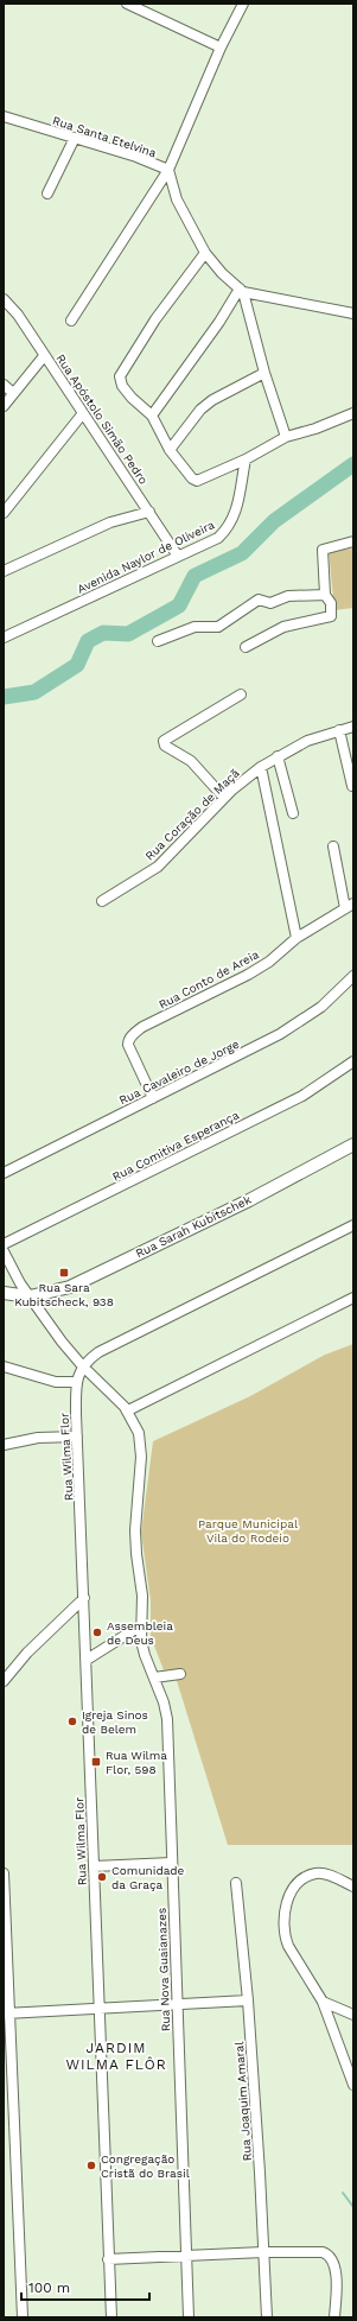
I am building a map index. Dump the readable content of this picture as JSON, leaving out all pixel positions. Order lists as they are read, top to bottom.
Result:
{
  "streets": {
    "street": [
      "Rua Santa Etelvina",
      "Rua Apóstolo Simão Pedro",
      "Avenida Naylor de Oliveira",
      "Rua Coração de Maçã",
      "Rua Conto de Areia",
      "Rua Cavaleiro de Jorge",
      "Rua Comitiva Esperança",
      "Rua Sarah Kubitschek",
      "Rua Wilma Flor",
      "Rua Nova Guaianazes",
      "Rua Joaquim Amaral"
    ]
  },
  "crossings": [
    ["Rua Apóstolo Simão Pedro", "Avenida Naylor de Oliveira"],
    ["Rua Conto de Areia", "Rua Cavaleiro de Jorge"]
  ],
  "districts": ["JARDIM WILMA FLÔR"],
  "parks": ["Parque Municipal Vila do Rodeio"],
  "places": {
    "transit": ["Rua Sara Kubitscheck, 938", "Rua Wilma Flor, 598"],
    "other": [
      "Assembleia de Deus",
      "Igreja Sinos de Belem",
      "Comunidade da Graça",
      "Congregação Cristã do Brasil"
    ]
  },
  "scale_bar": "100 m"
}
